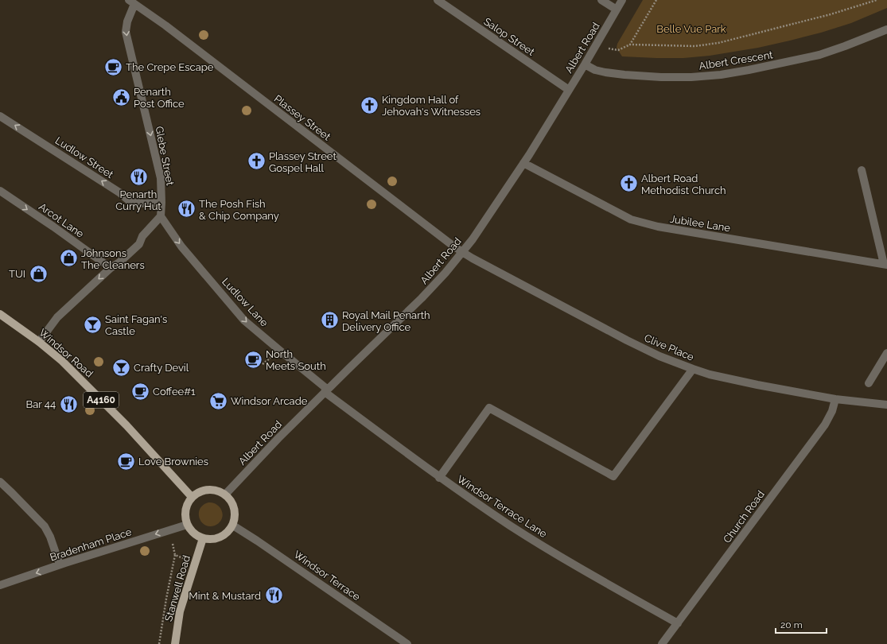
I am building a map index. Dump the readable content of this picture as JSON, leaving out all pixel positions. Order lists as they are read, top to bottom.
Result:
{
  "streets": {
    "main road": ["Windsor Road", "A4160", "Stanwell Road"],
    "street": [
      "Salop Street",
      "Albert Road",
      "Albert Crescent",
      "Plassey Street",
      "Glebe Street",
      "Ludlow Street",
      "Arcot Lane",
      "Jubilee Lane",
      "Ludlow Lane",
      "Clive Place",
      "Windsor Terrace Lane",
      "Church Road",
      "Bradenham Place",
      "Windsor Terrace"
    ]
  },
  "crossings": [
    ["Salop Street", "Albert Road"],
    ["Albert Road", "Albert Crescent"],
    ["Albert Road", "Plassey Street"],
    ["Albert Road", "Jubilee Lane"],
    ["Albert Road", "Ludlow Lane"],
    ["Albert Road", "Clive Place"],
    ["Albert Road", "Windsor Road"],
    ["Albert Road", "Windsor Terrace Lane"],
    ["Albert Road", "Bradenham Place"],
    ["Albert Road", "Windsor Terrace"],
    ["Albert Road", "Stanwell Road"],
    ["Plassey Street", "Glebe Street"],
    ["Plassey Street", "Clive Place"],
    ["Glebe Street", "Ludlow Street"],
    ["Glebe Street", "Ludlow Lane"],
    ["Ludlow Lane", "Windsor Terrace Lane"],
    ["Clive Place", "Church Road"],
    ["Windsor Road", "Bradenham Place"],
    ["Windsor Road", "Windsor Terrace"],
    ["Windsor Road", "Stanwell Road"],
    ["Windsor Terrace Lane", "Church Road"],
    ["Bradenham Place", "Windsor Terrace"],
    ["Bradenham Place", "Stanwell Road"],
    ["Windsor Terrace", "Stanwell Road"]
  ],
  "one_way": [
    "Glebe Street",
    "Ludlow Street",
    "Arcot Lane",
    "Ludlow Lane",
    "Bradenham Place"
  ],
  "parks": ["Belle Vue Park"],
  "places": {
    "cafe": [
      "The Crepe Escape",
      "North Meets South",
      "Coffee#1",
      "Love Brownies"
    ],
    "public building": ["Penarth Post Office"],
    "church": ["Kingdom Hall of Jehovah's Witnesses", "Plassey Street Gospel Hall", "Albert Road Methodist Church"],
    "restaurant": [
      "Penarth Curry Hut",
      "The Posh Fish & Chip Company",
      "Bar 44",
      "Mint & Mustard"
    ],
    "shop": ["Johnsons The Cleaners", "TUI"],
    "building": ["Royal Mail Penarth Delivery Office"],
    "bar": ["Saint Fagan's Castle", "Crafty Devil"],
    "supermarket": ["Windsor Arcade"]
  },
  "scale_bar": "20 m"
}
